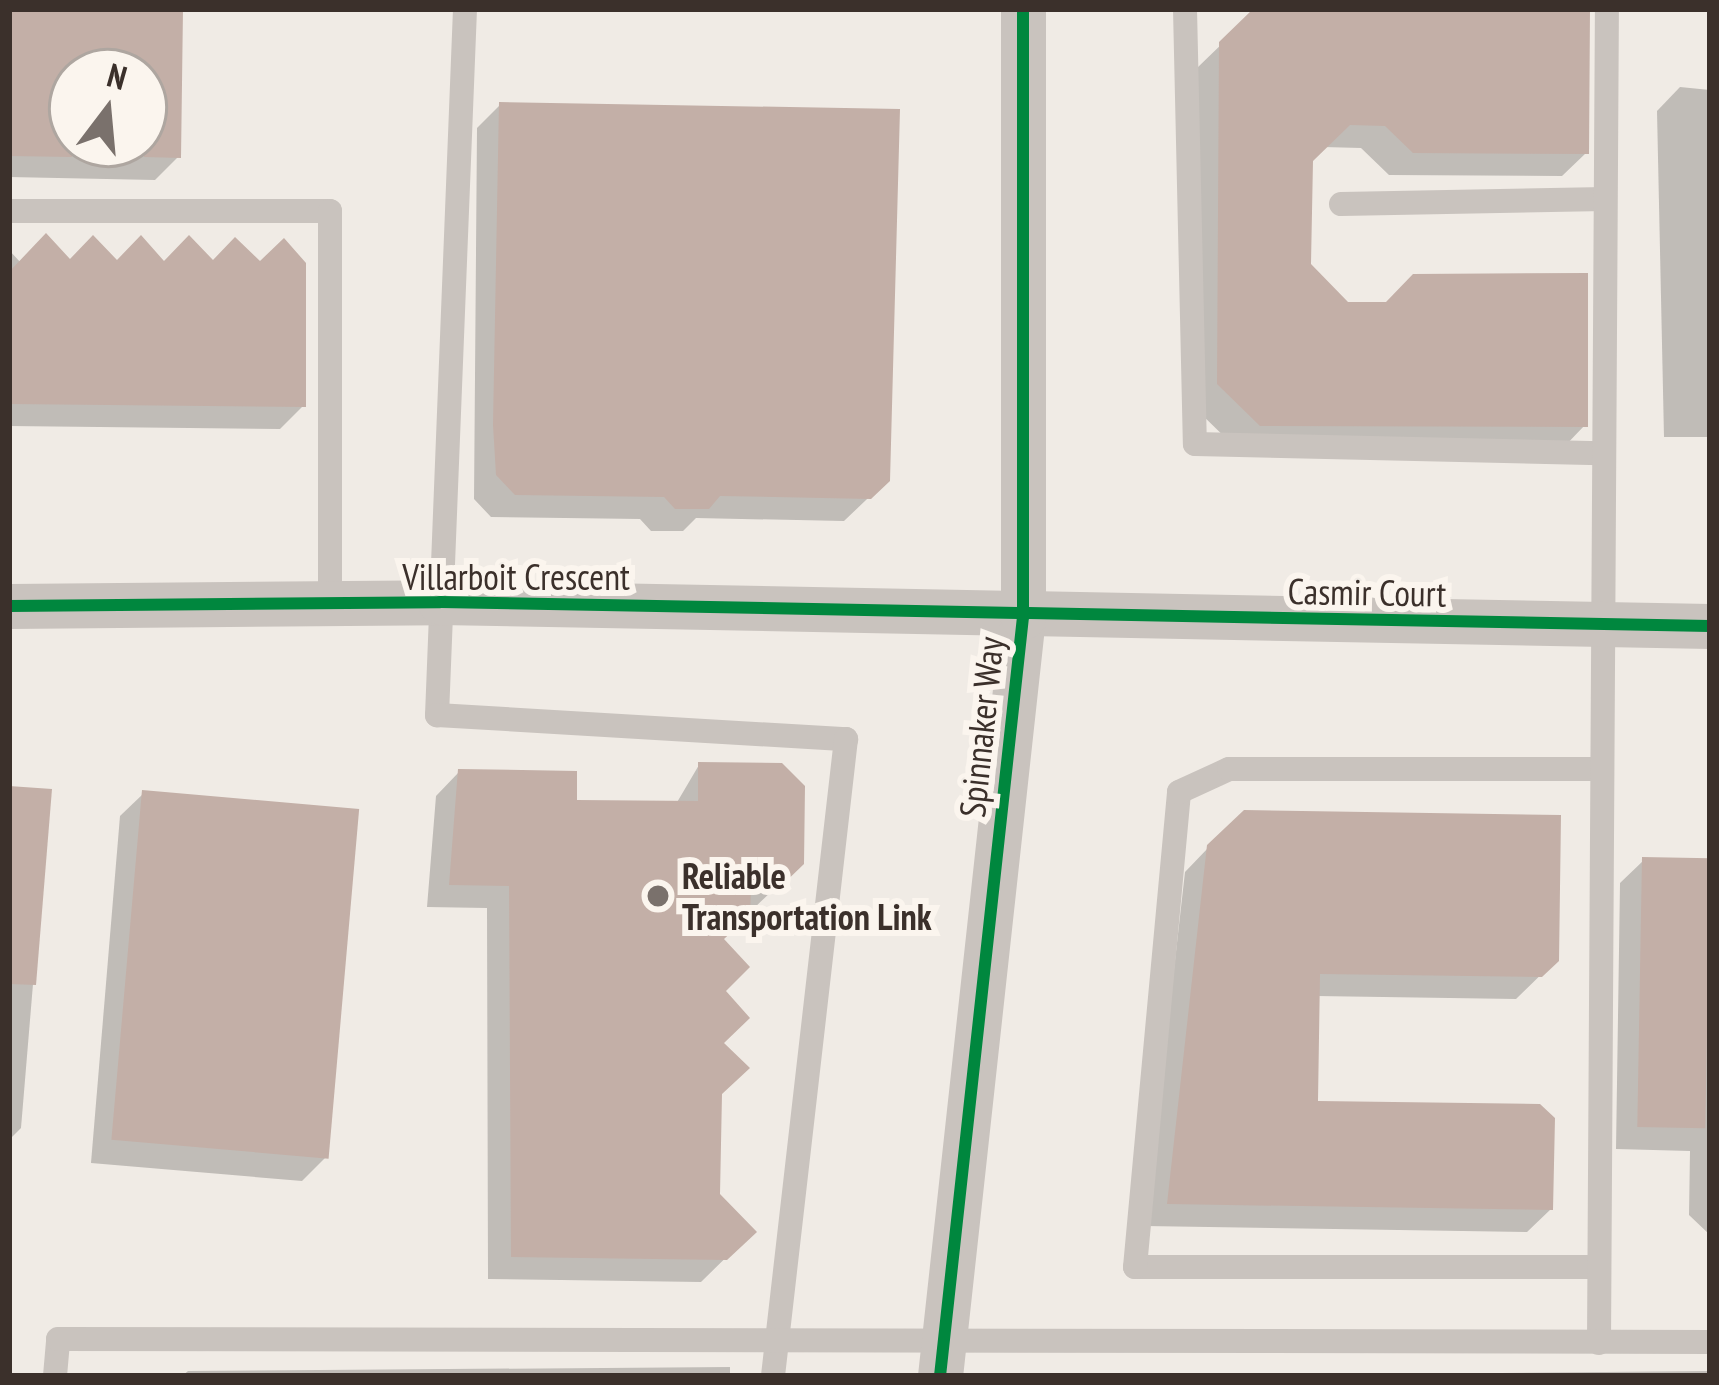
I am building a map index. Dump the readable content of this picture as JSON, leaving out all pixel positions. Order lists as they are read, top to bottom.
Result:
{
  "streets": {
    "street": ["Villarboit Crescent", "Casmir Court", "Spinnaker Way"]
  },
  "crossings": [
    ["Villarboit Crescent", "Casmir Court"],
    ["Villarboit Crescent", "Spinnaker Way"],
    ["Casmir Court", "Spinnaker Way"]
  ],
  "places": ["Reliable Transportation Link"],
  "north": "top"
}
